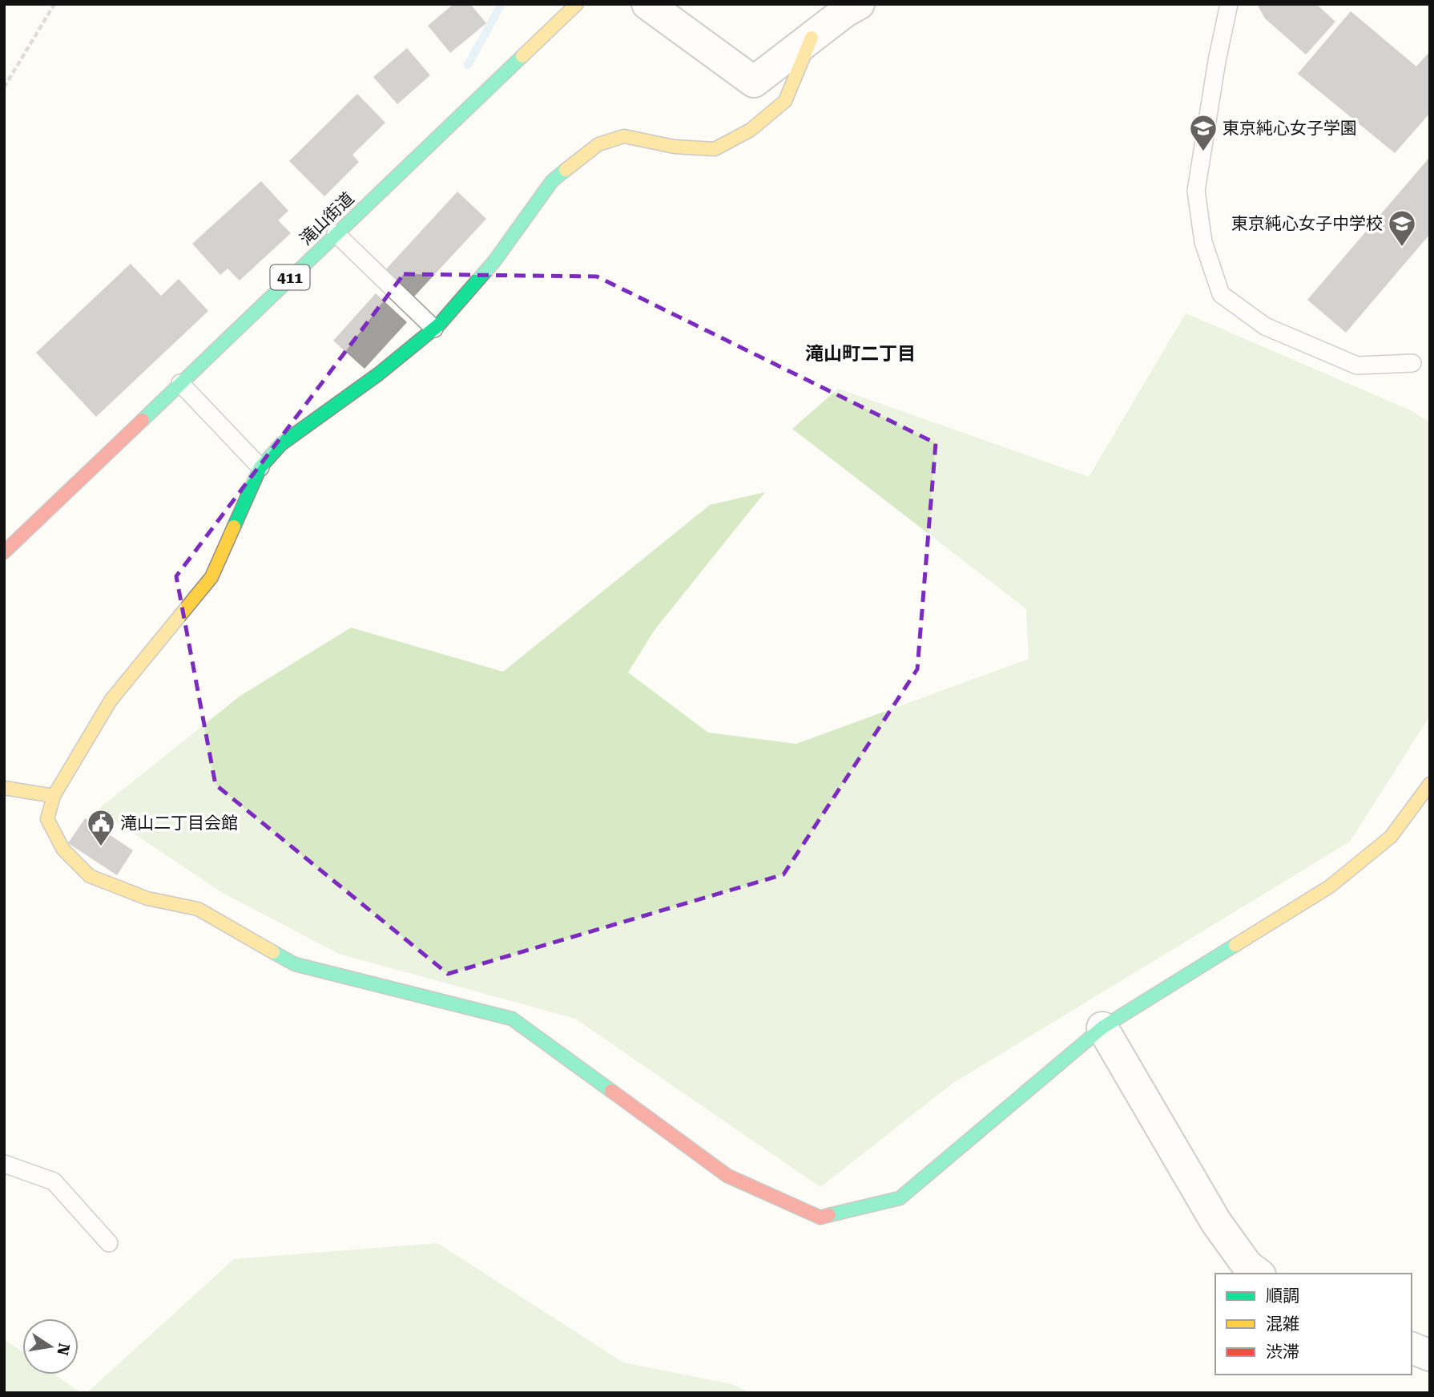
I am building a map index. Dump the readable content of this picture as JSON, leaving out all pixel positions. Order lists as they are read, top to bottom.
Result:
{
  "streets": {
    "main road": ["滝山街道", "411"]
  },
  "districts": ["滝山町二丁目"],
  "places": {
    "school or university": ["東京純心女子学園", "東京純心女子中学校"],
    "public building": ["滝山二丁目会館"]
  },
  "legend": ["順調", "混雑", "渋滞"],
  "north": "right"
}
